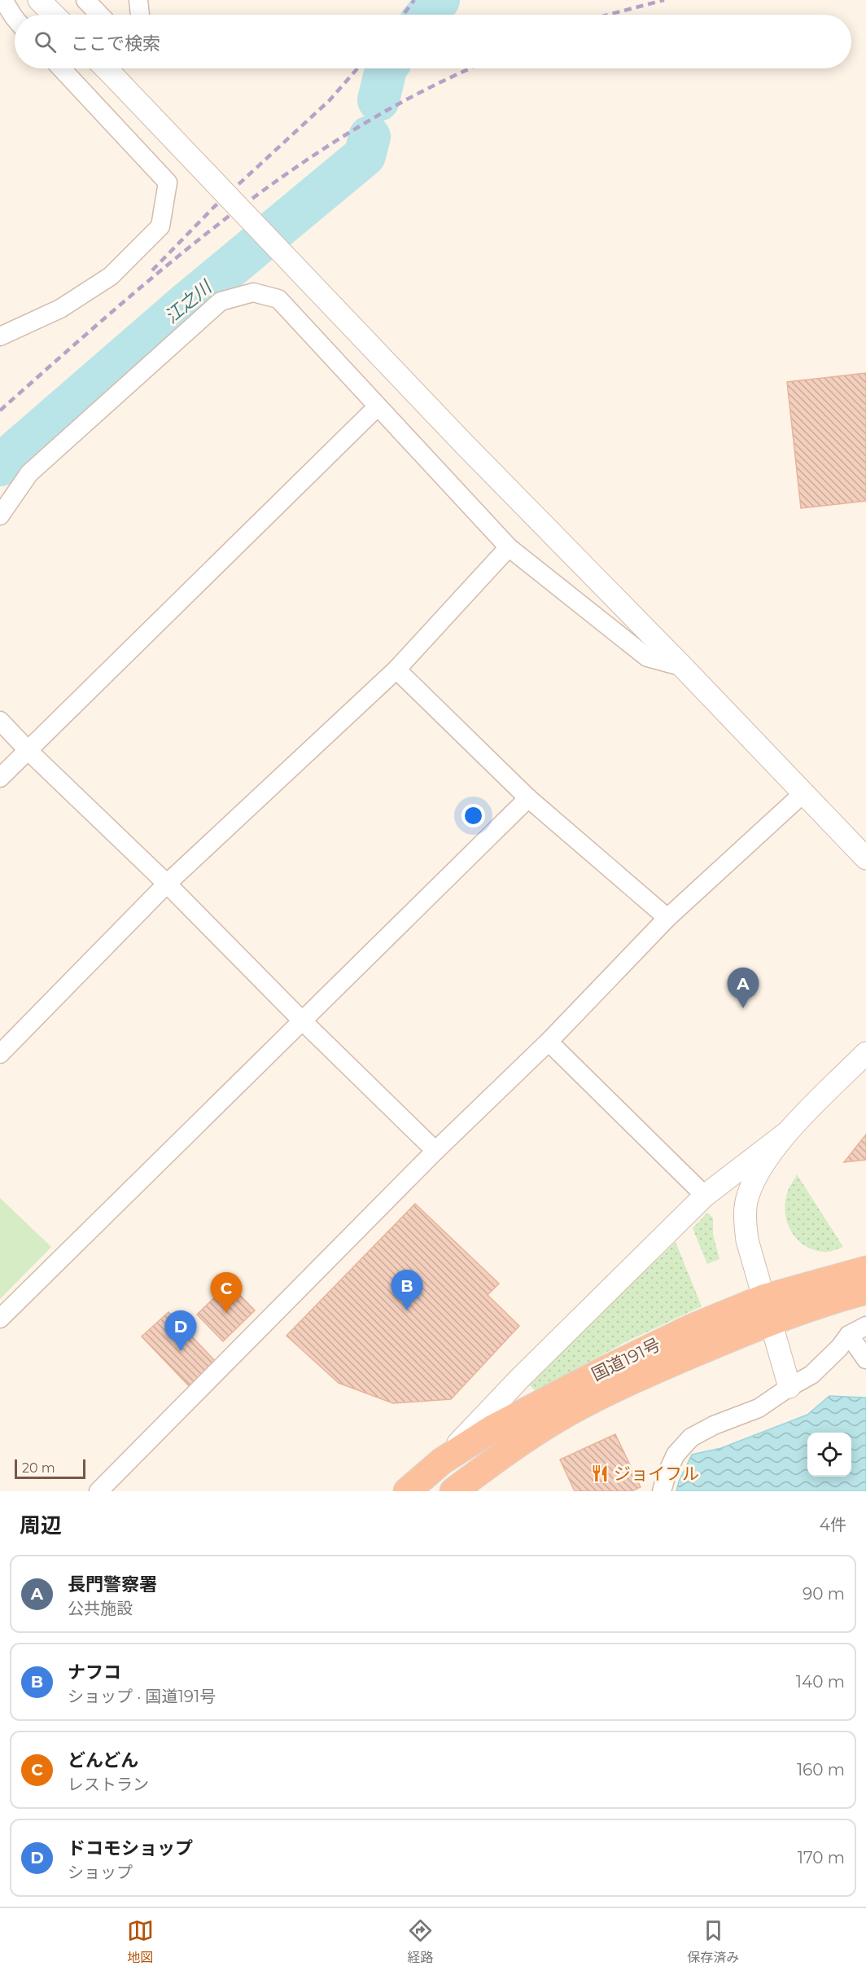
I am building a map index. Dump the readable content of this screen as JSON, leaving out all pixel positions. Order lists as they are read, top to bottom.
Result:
{
  "streets": {
    "highway": ["国道191号"]
  },
  "water": ["江之川"],
  "places": {
    "restaurant": ["ジョイフル"]
  },
  "scale_bar": "20 m",
  "page": {
    "search": "ここで検索",
    "pins": [
      "A",
      "B",
      "C",
      "D"
    ],
    "scale": "20 m",
    "heading": ["周辺", "4件"],
    "list": [
      {
        "mark": "A",
        "name": "長門警察署",
        "note": "公共施設",
        "value": "90 m"
      },
      {
        "mark": "B",
        "name": "ナフコ",
        "note": "ショップ · 国道191号",
        "value": "140 m"
      },
      {
        "mark": "C",
        "name": "どんどん",
        "note": "レストラン",
        "value": "160 m"
      },
      {
        "mark": "D",
        "name": "ドコモショップ",
        "note": "ショップ",
        "value": "170 m"
      }
    ],
    "nav": ["地図", "経路", "保存済み"]
  }
}
